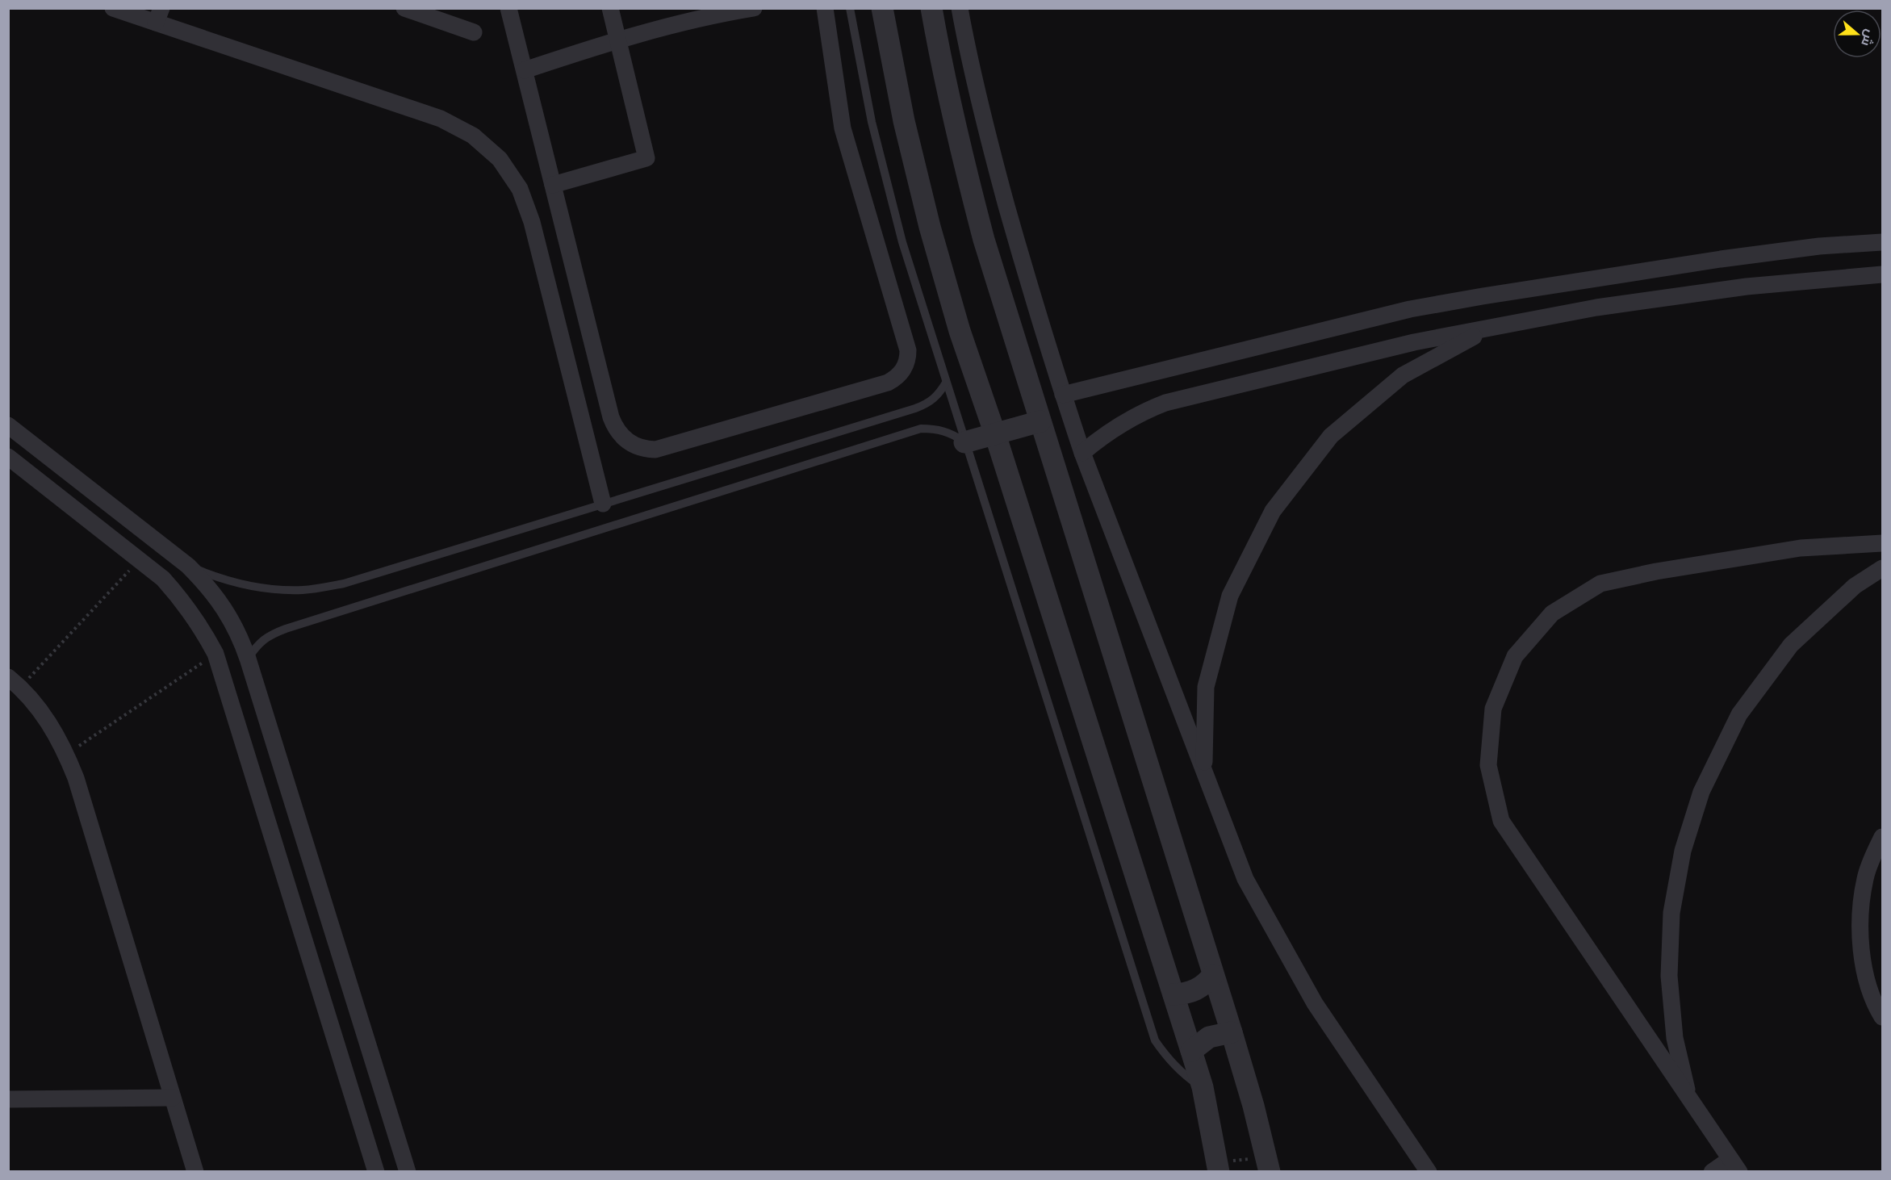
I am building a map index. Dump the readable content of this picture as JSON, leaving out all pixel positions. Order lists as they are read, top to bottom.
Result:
{
  "north": "right"
}
